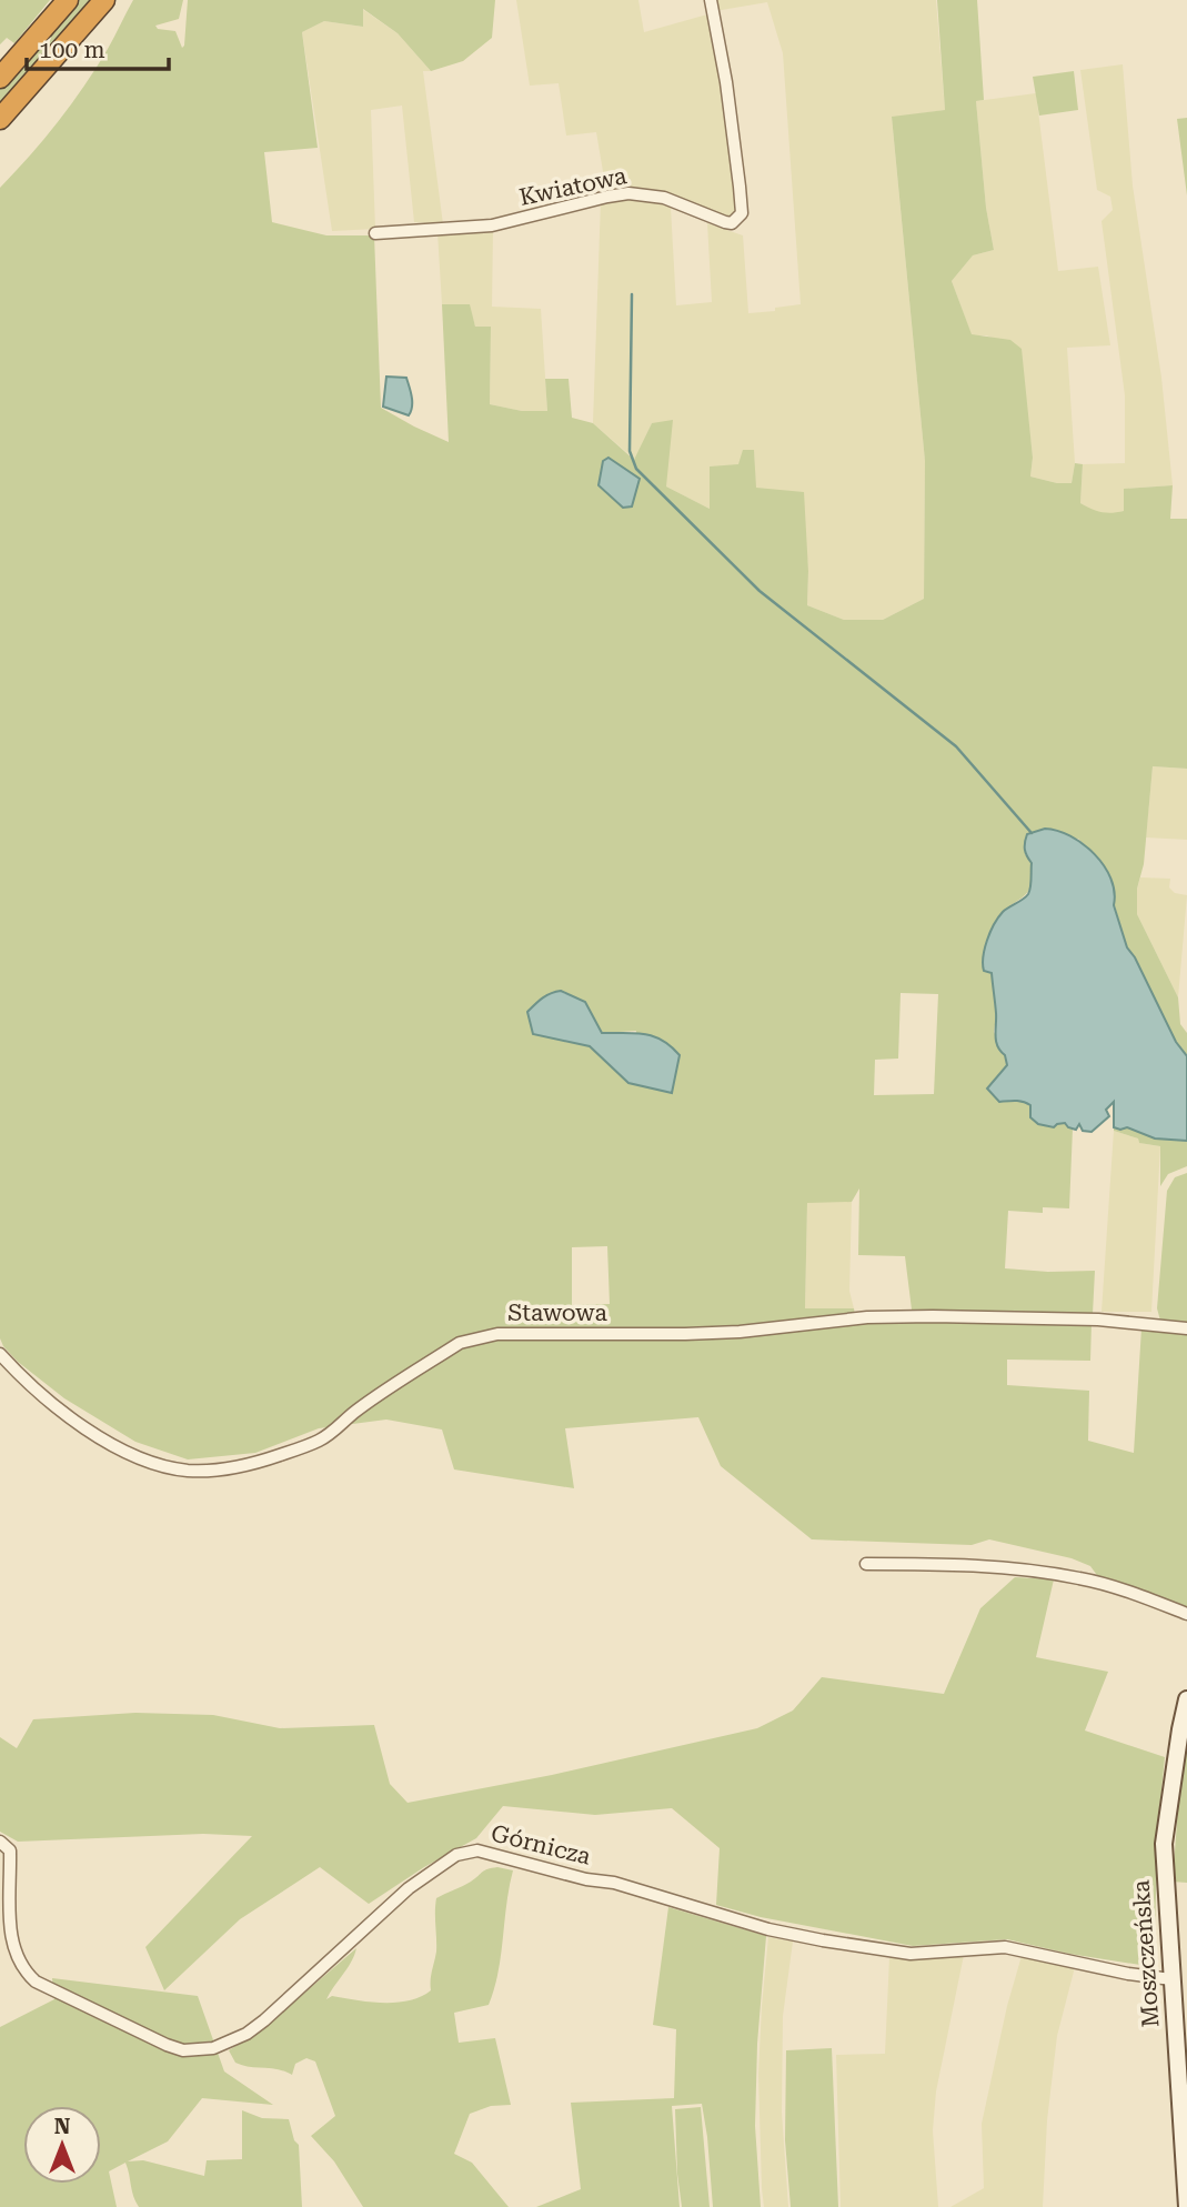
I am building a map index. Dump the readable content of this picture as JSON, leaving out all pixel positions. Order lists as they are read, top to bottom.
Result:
{
  "streets": {
    "street": [
      "Kwiatowa",
      "Stawowa",
      "Górnicza",
      "Moszczeńska"
    ]
  },
  "crossings": [
    ["Górnicza", "Moszczeńska"]
  ],
  "scale_bar": "100 m",
  "north": "top"
}
